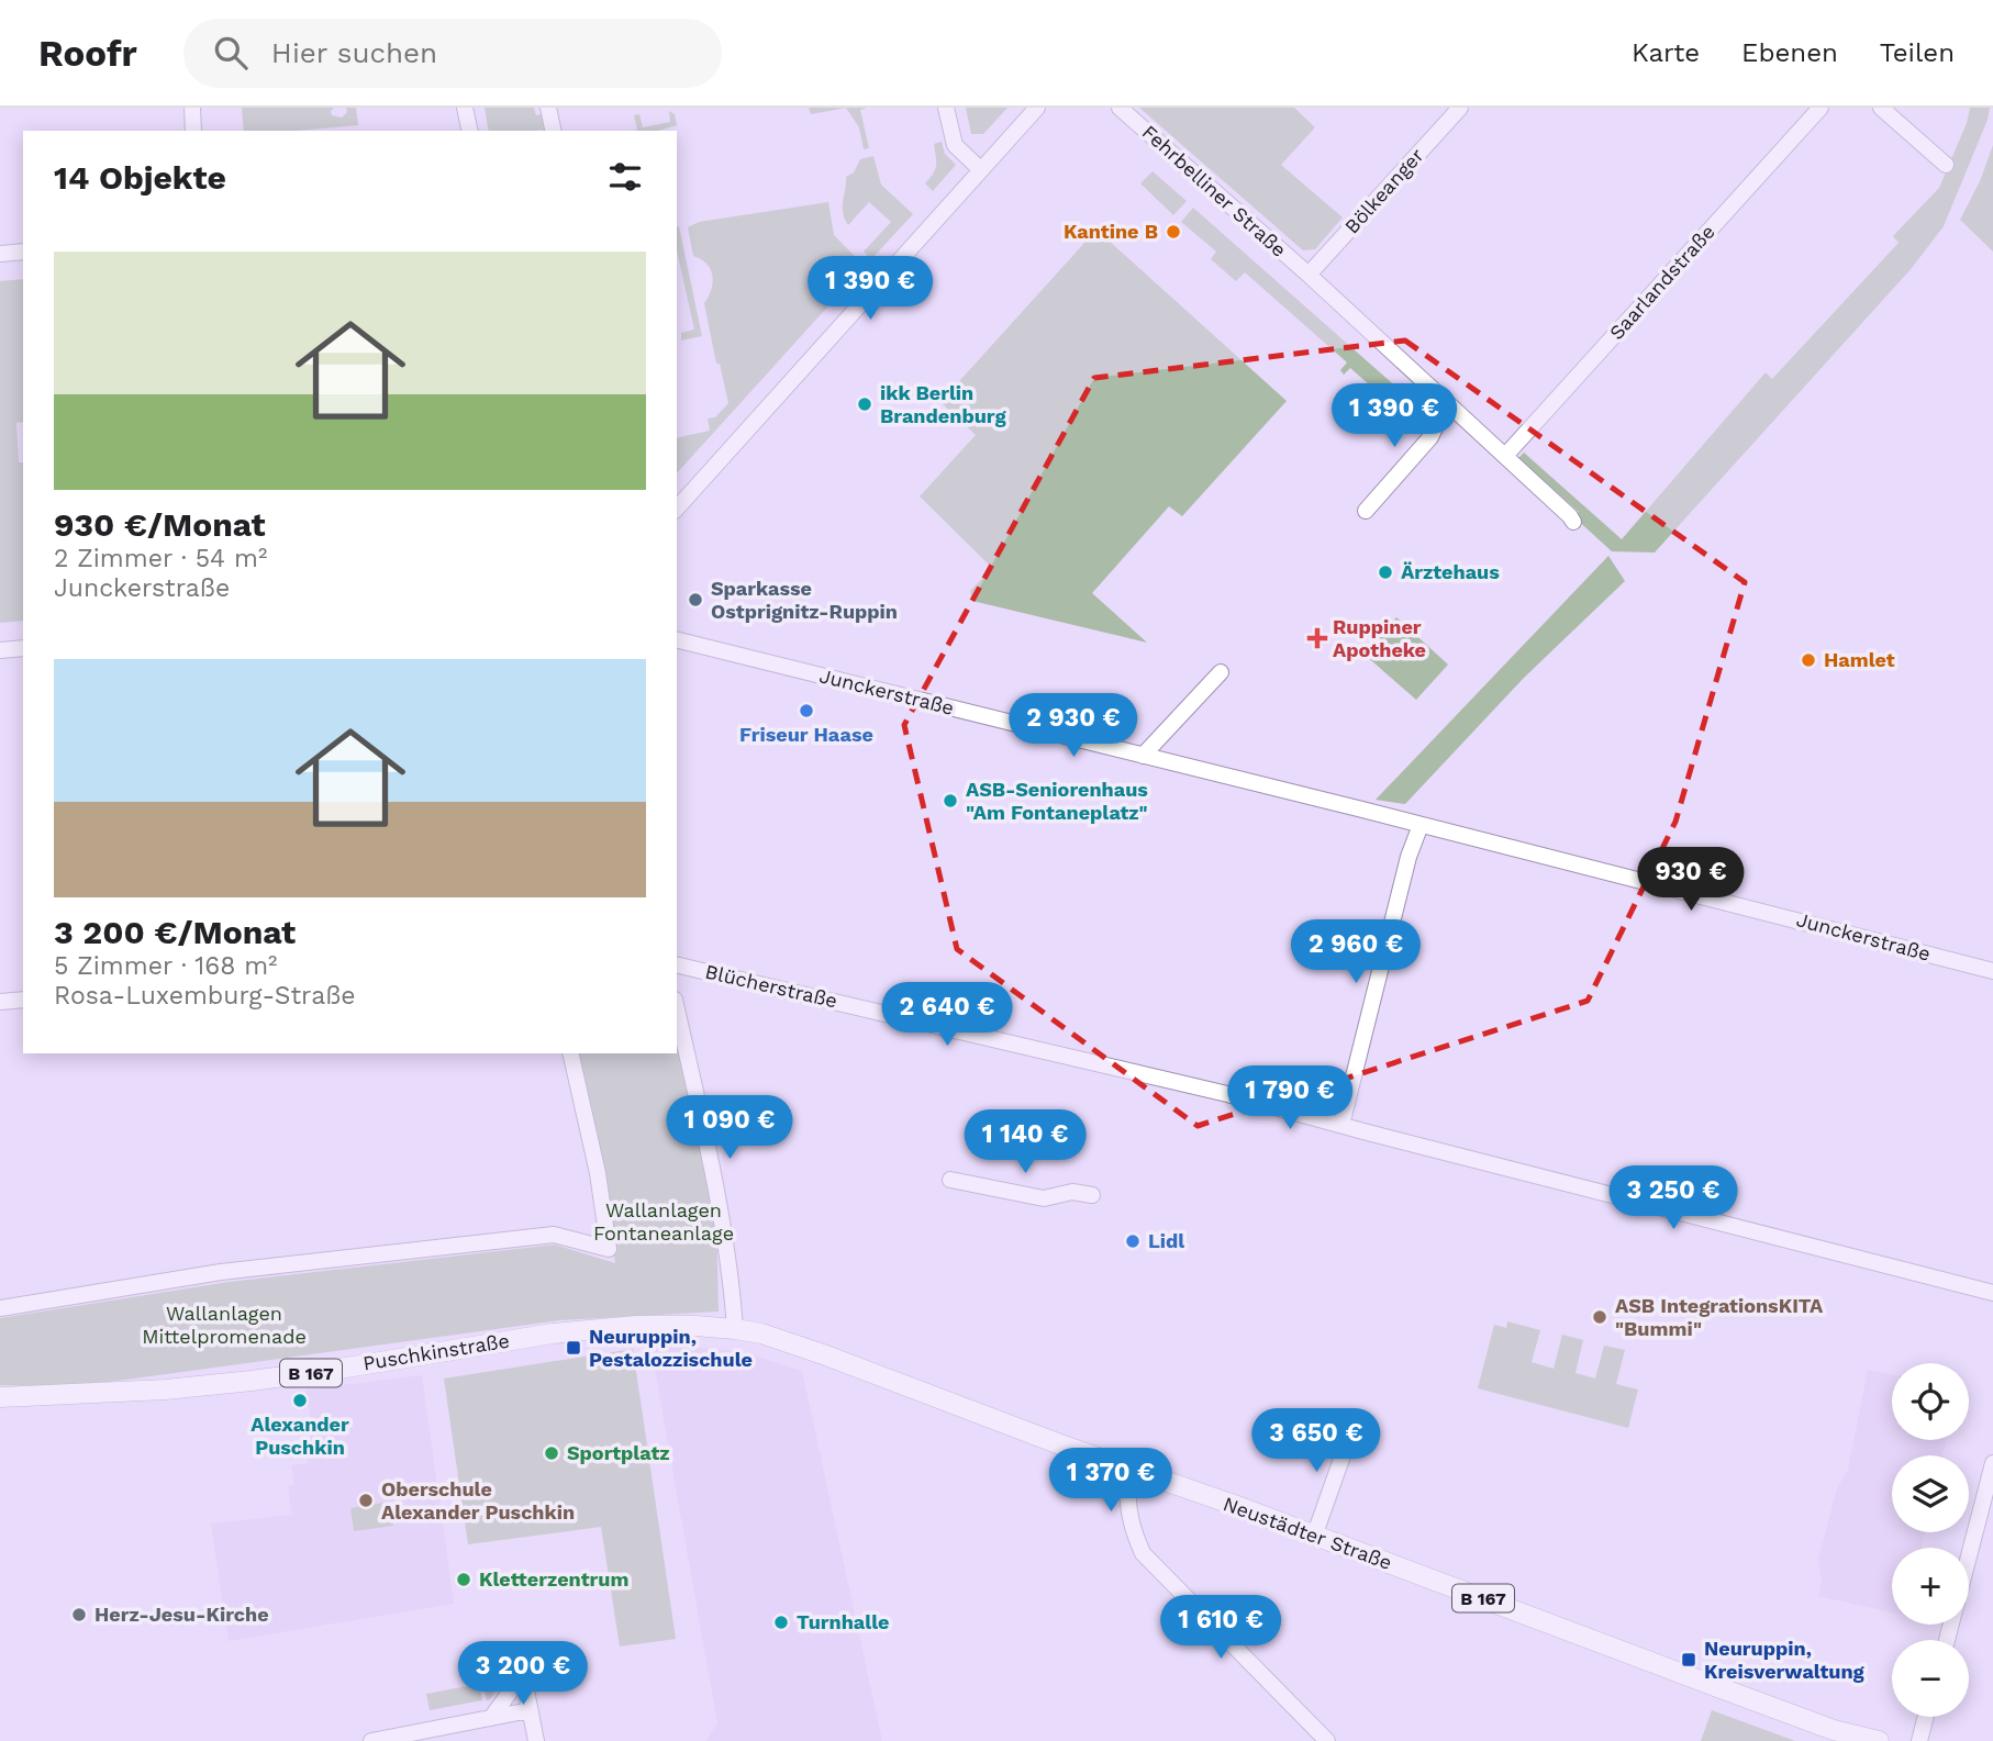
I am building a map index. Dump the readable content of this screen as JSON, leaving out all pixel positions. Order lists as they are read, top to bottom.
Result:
{
  "streets": {
    "main road": ["Puschkinstraße", "B 167", "Neustädter Straße"],
    "street": [
      "Fehrbelliner Straße",
      "Bölkeanger",
      "Saarlandstraße",
      "Junckerstraße",
      "Blücherstraße"
    ]
  },
  "crossings": [
    ["Fehrbelliner Straße", "Bölkeanger"],
    ["Fehrbelliner Straße", "Saarlandstraße"],
    ["Puschkinstraße", "Neustädter Straße"]
  ],
  "parks": ["Wallanlagen Fontaneanlage", "Wallanlagen Mittelpromenade"],
  "places": {
    "other": [
      "Kantine B",
      "ikk Berlin Brandenburg",
      "Ärztehaus",
      "Sparkasse Ostprignitz-Ruppin",
      "Hamlet",
      "Friseur Haase",
      "ASB-Seniorenhaus \"Am Fontaneplatz\"",
      "Lidl",
      "ASB IntegrationsKITA \"Bummi\"",
      "Alexander Puschkin",
      "Sportplatz",
      "Oberschule Alexander Puschkin",
      "Kletterzentrum",
      "Herz-Jesu-Kirche",
      "Turnhalle"
    ],
    "health": ["Ruppiner Apotheke"],
    "transit": ["Neuruppin, Pestalozzischule", "Neuruppin, Kreisverwaltung"]
  },
  "page": {
    "header": "Roofr",
    "search": "Hier suchen",
    "nav": ["Karte", "Ebenen", "Teilen"],
    "heading": "14 Objekte",
    "list": [
      {
        "name": "930 €/Monat",
        "note": "2 Zimmer · 54 m² · Junckerstraße"
      },
      {
        "name": "3 200 €/Monat",
        "note": "5 Zimmer · 168 m² · Rosa-Luxemburg-Straße"
      }
    ],
    "price": [
      "1 390 €",
      "1 390 €",
      "2 930 €",
      "930 €",
      "2 960 €",
      "2 640 €",
      "1 790 €",
      "1 090 €",
      "1 140 €",
      "3 250 €",
      "3 650 €",
      "1 370 €",
      "1 610 €",
      "3 200 €"
    ],
    "map_buttons": ["+", "−"]
  }
}
